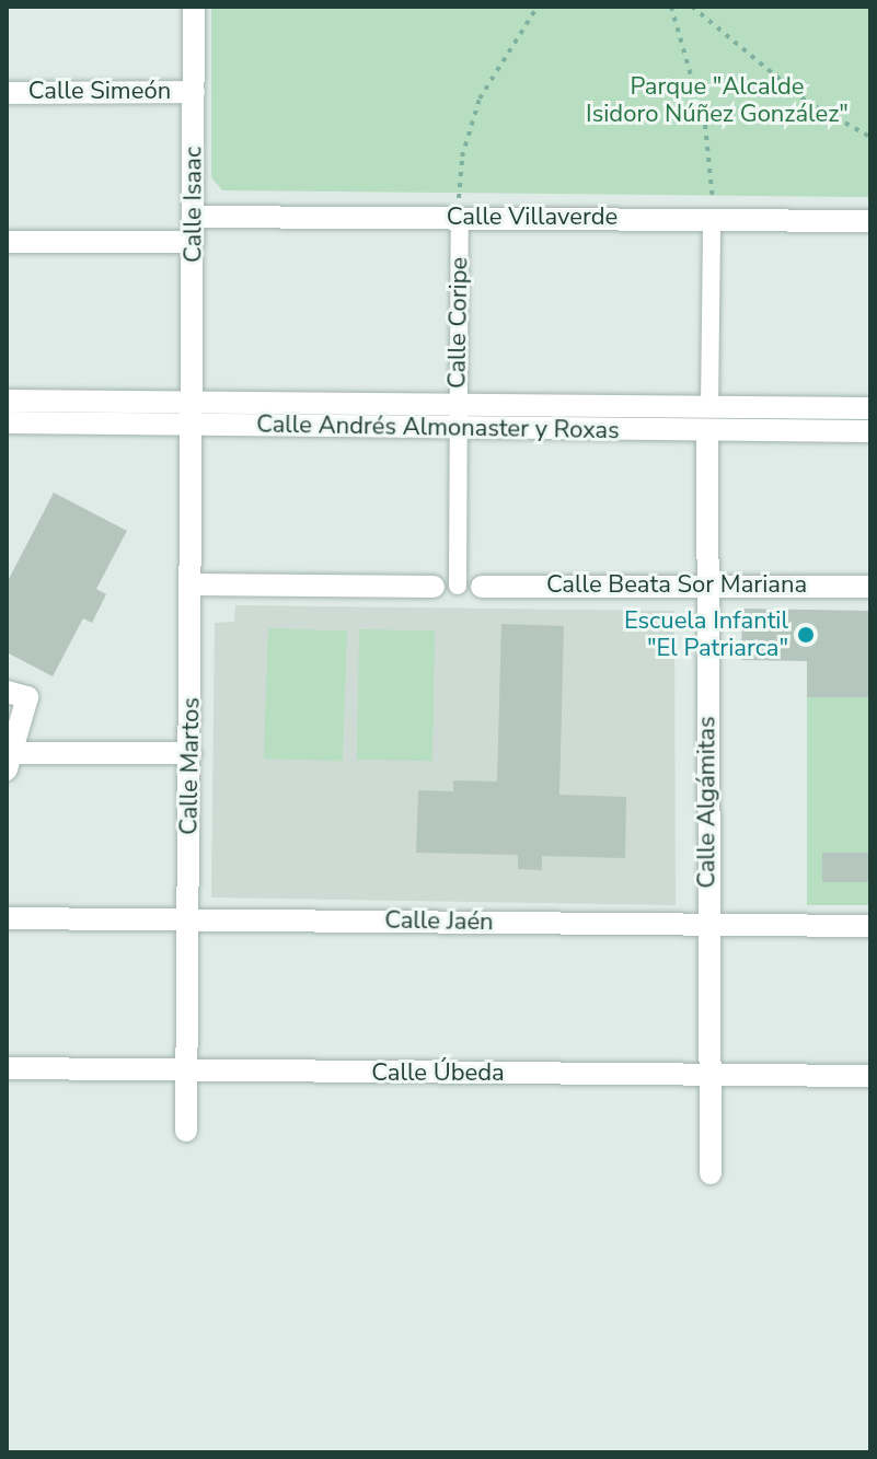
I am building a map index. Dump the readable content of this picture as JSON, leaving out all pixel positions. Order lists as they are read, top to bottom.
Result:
{
  "streets": {
    "street": [
      "Calle Simeón",
      "Calle Isaac",
      "Calle Villaverde",
      "Calle Coripe",
      "Calle Andrés Almonaster y Roxas",
      "Calle Beata Sor Mariana",
      "Calle Martos",
      "Calle Algámitas",
      "Calle Jaén",
      "Calle Úbeda"
    ]
  },
  "crossings": [
    ["Calle Simeón", "Calle Isaac"],
    ["Calle Isaac", "Calle Villaverde"],
    ["Calle Isaac", "Calle Andrés Almonaster y Roxas"],
    ["Calle Isaac", "Calle Martos"],
    ["Calle Villaverde", "Calle Coripe"],
    ["Calle Coripe", "Calle Andrés Almonaster y Roxas"],
    ["Calle Andrés Almonaster y Roxas", "Calle Martos"],
    ["Calle Andrés Almonaster y Roxas", "Calle Algámitas"],
    ["Calle Beata Sor Mariana", "Calle Algámitas"],
    ["Calle Martos", "Calle Jaén"],
    ["Calle Martos", "Calle Úbeda"],
    ["Calle Algámitas", "Calle Jaén"],
    ["Calle Algámitas", "Calle Úbeda"]
  ],
  "parks": ["Parque \"Alcalde Isidoro Núñez González\""],
  "places": ["Escuela Infantil \"El Patriarca\""]
}
